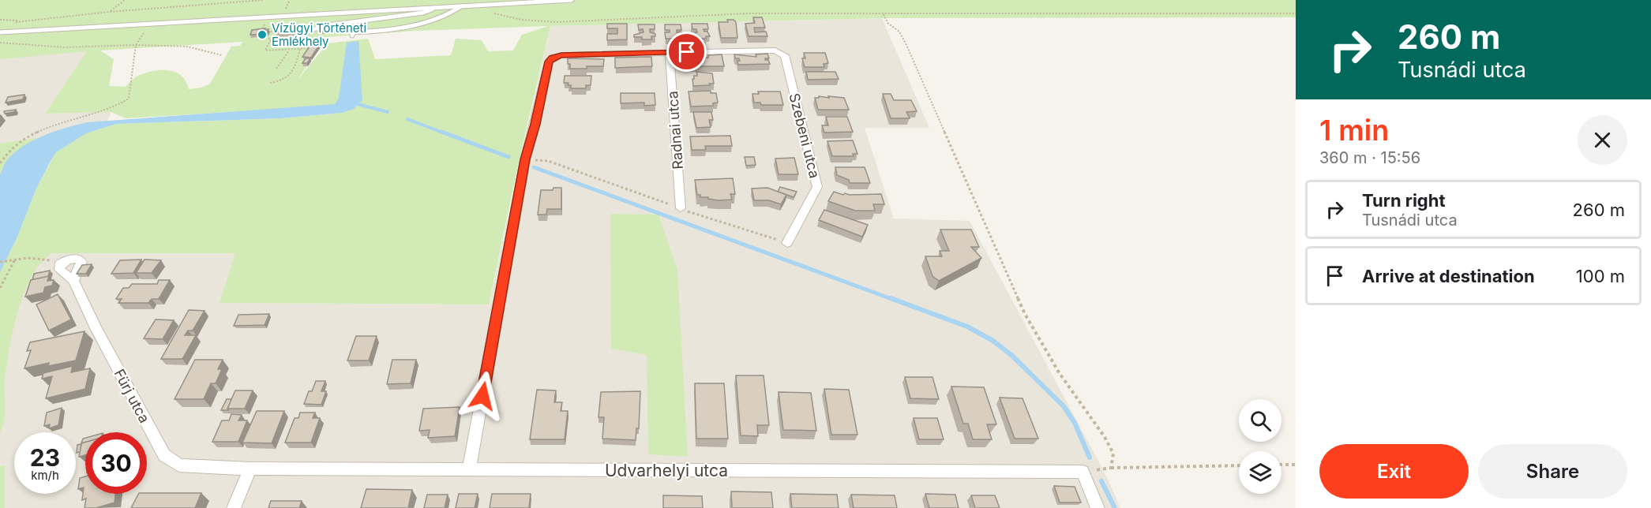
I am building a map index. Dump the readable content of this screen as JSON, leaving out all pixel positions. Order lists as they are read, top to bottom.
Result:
{
  "streets": {
    "street": [
      "Radnai utca",
      "Szebeni utca",
      "Fürj utca",
      "Udvarhelyi utca"
    ]
  },
  "crossings": [
    ["Radnai utca", "Szebeni utca"],
    ["Fürj utca", "Udvarhelyi utca"]
  ],
  "places": ["Vízügyi Történeti Emlékhely"],
  "page": {
    "turn": ["260 m", "Tusnádi utca"],
    "heading": ["1 min", "360 m · 15:56"],
    "list": [
      {
        "name": "Turn right",
        "note": "Tusnádi utca",
        "value": "260 m"
      },
      {
        "name": "Arrive at destination",
        "value": "100 m"
      }
    ],
    "speed": "23 km/h",
    "limit": "30",
    "buttons": ["Exit", "Share"]
  }
}
